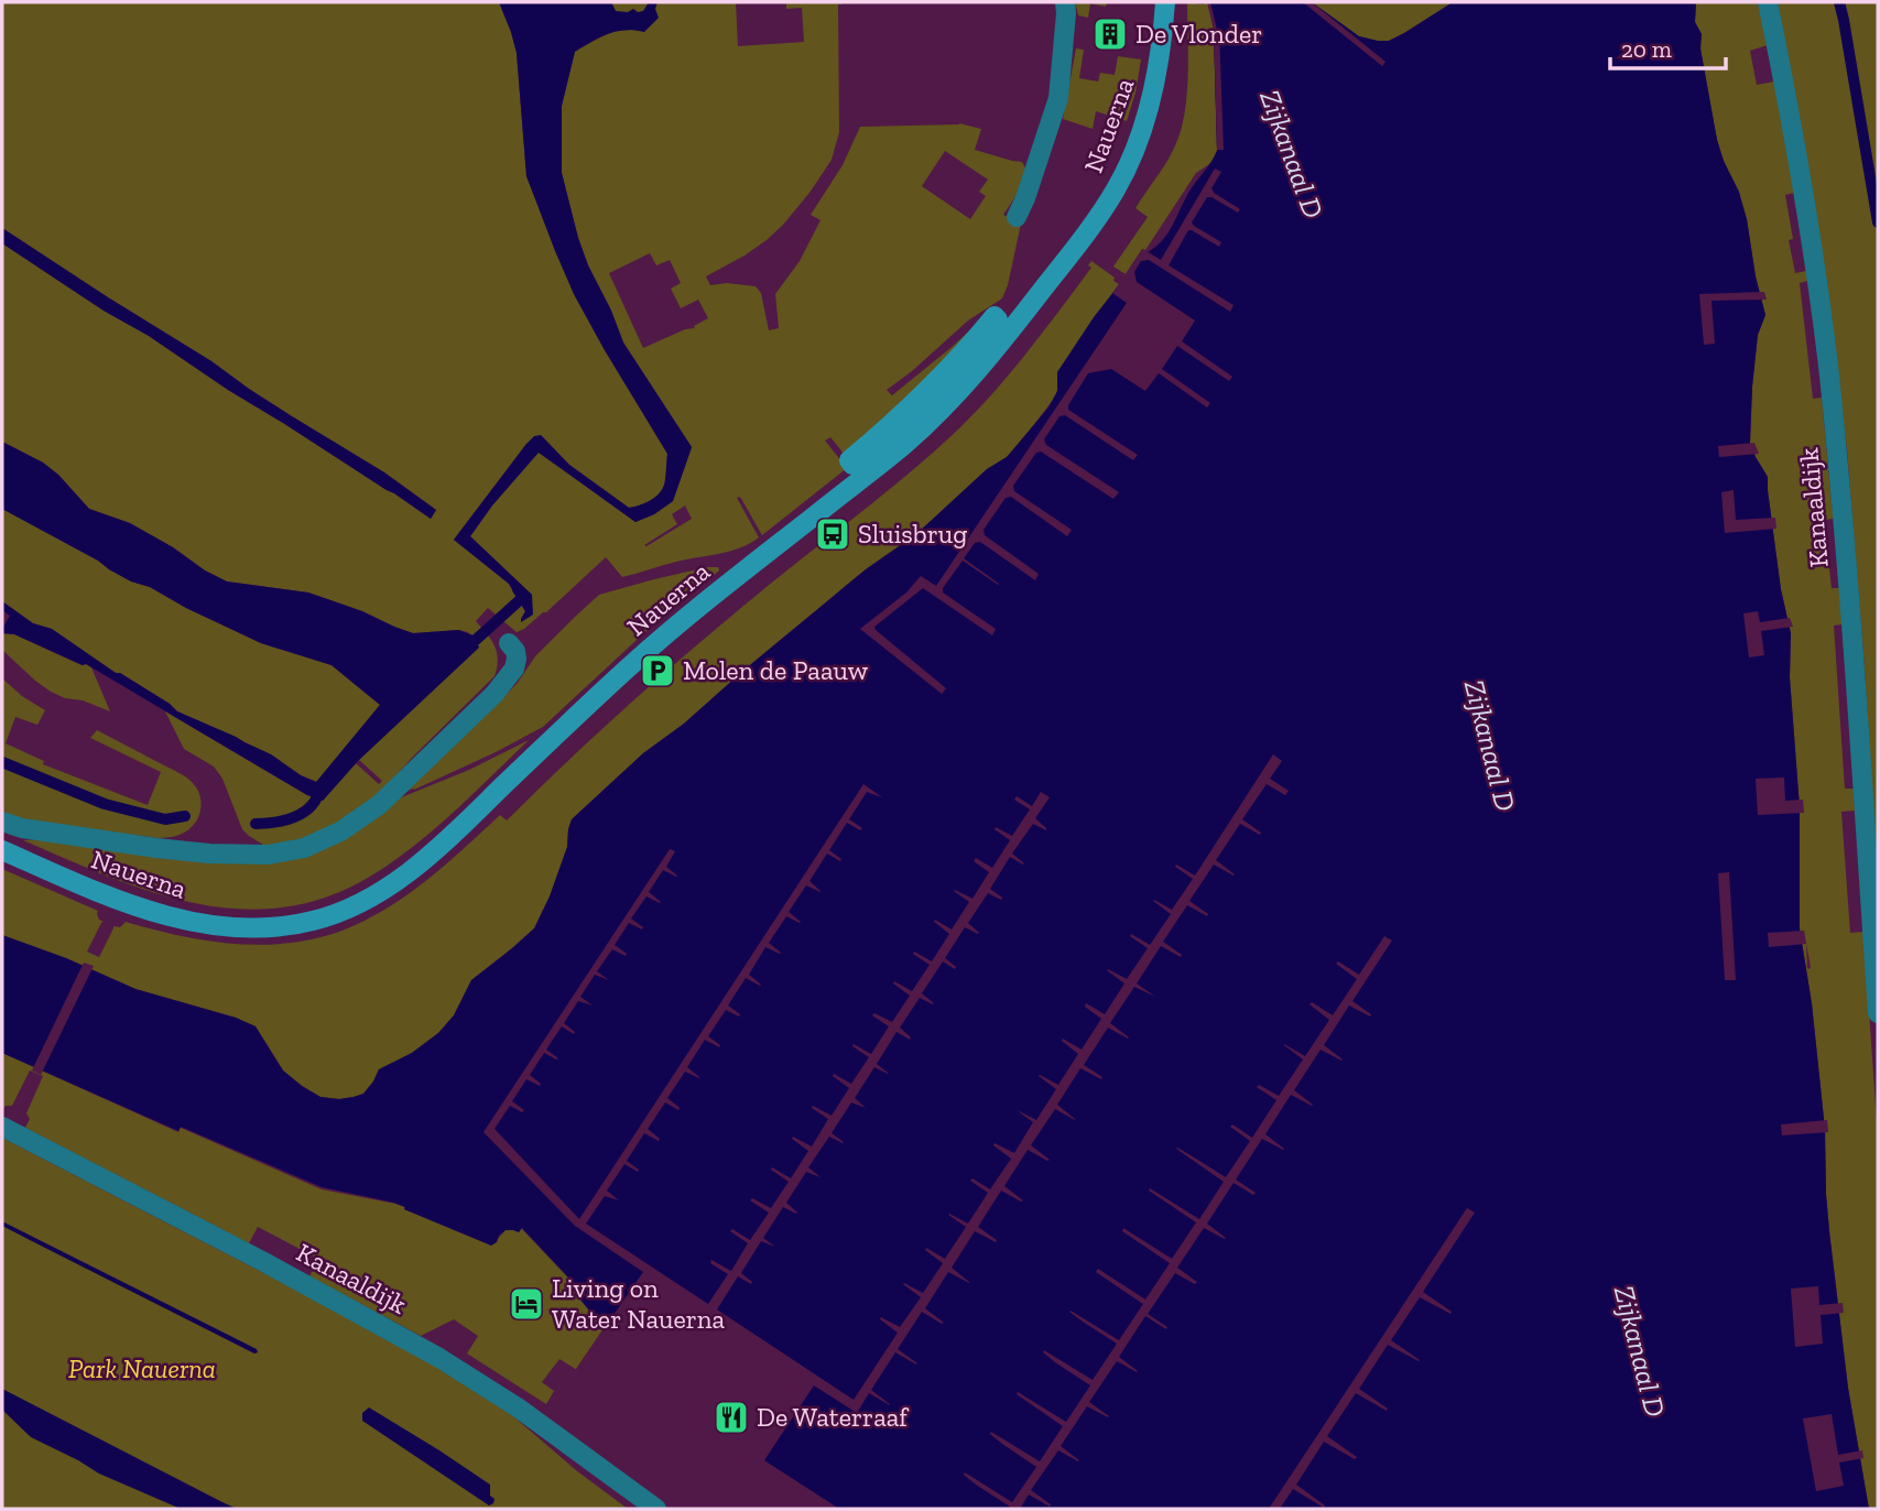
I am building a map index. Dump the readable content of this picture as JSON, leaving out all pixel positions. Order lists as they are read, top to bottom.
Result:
{
  "streets": {
    "street": ["Nauerna", "Kanaaldijk"]
  },
  "water": ["Zijkanaal D"],
  "parks": ["Park Nauerna"],
  "places": {
    "building": ["De Vlonder"],
    "bus stop": ["Sluisbrug"],
    "parking": ["Molen de Paauw"],
    "hotel": ["Living on Water Nauerna"],
    "restaurant": ["De Waterraaf"]
  },
  "scale_bar": "20 m"
}
